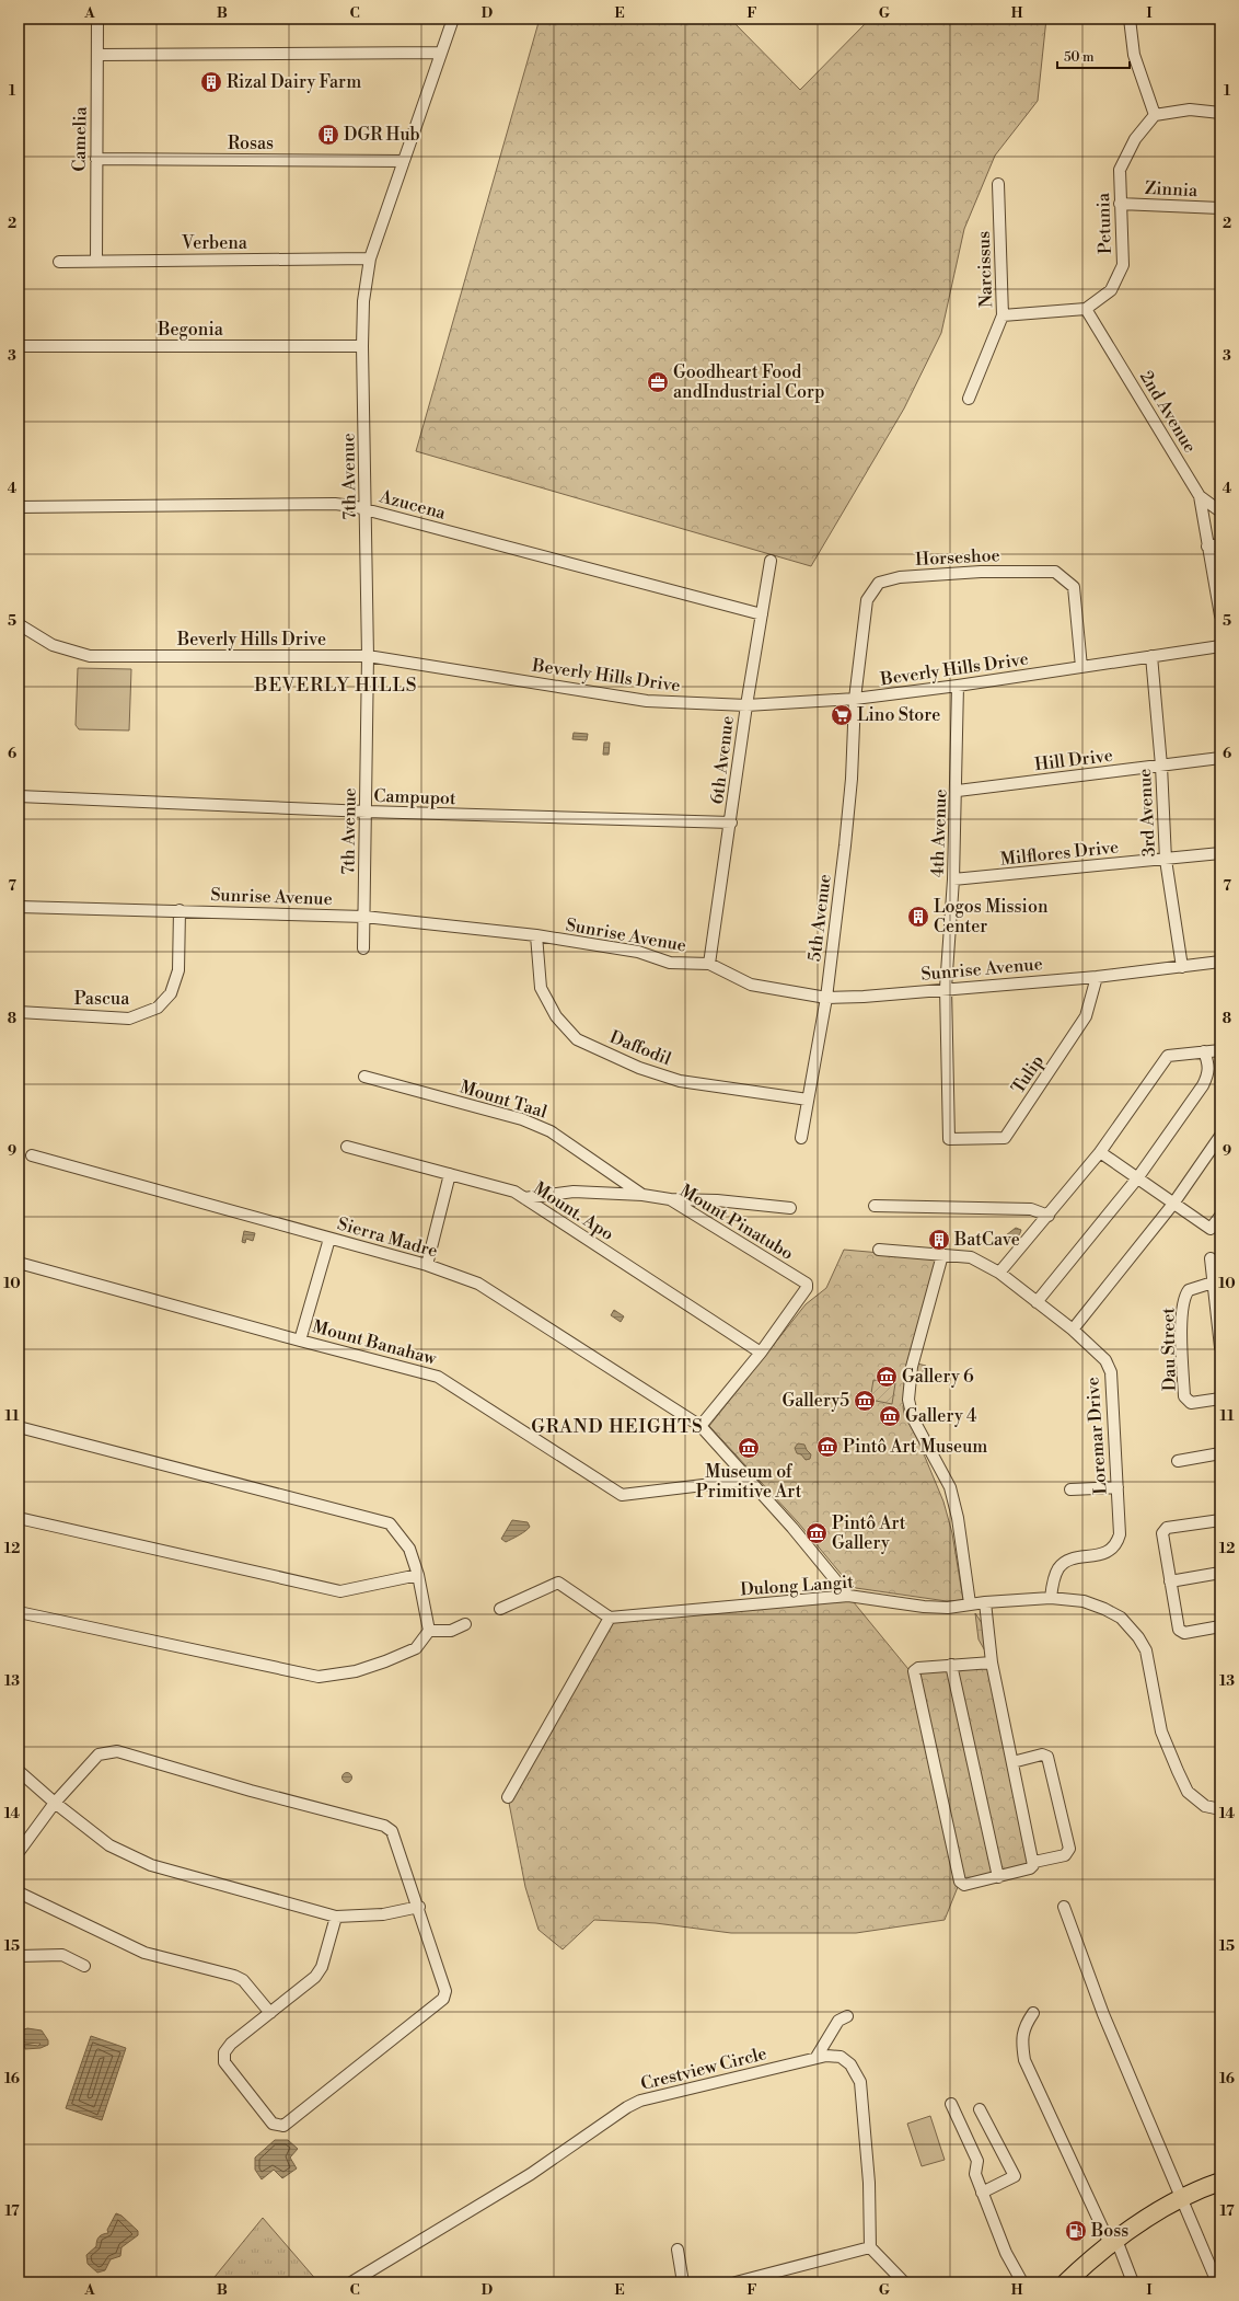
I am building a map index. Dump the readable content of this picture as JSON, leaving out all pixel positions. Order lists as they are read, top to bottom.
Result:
{
  "streets": {
    "street": [
      "Camelia",
      "Rosas",
      "Zinnia",
      "Petunia",
      "Verbena",
      "Narcissus",
      "Begonia",
      "2nd Avenue",
      "7th Avenue",
      "Azucena",
      "Horseshoe",
      "Beverly Hills Drive",
      "6th Avenue",
      "Hill Drive",
      "Campupot",
      "3rd Avenue",
      "4th Avenue",
      "Milflores Drive",
      "Sunrise Avenue",
      "5th Avenue",
      "Pascua",
      "Daffodil",
      "Tulip",
      "Mount Taal",
      "Mount. Apo",
      "Mount Pinatubo",
      "Sierra Madre",
      "Mount Banahaw",
      "Dau Street",
      "Loremar Drive",
      "Dulong Langit",
      "Crestview Circle"
    ]
  },
  "crossings": [
    ["Camelia", "Rosas"],
    ["Camelia", "Verbena"],
    ["Rosas", "7th Avenue"],
    ["Zinnia", "Petunia"],
    ["Petunia", "2nd Avenue"],
    ["Verbena", "7th Avenue"],
    ["Begonia", "7th Avenue"],
    ["7th Avenue", "Azucena"],
    ["7th Avenue", "Beverly Hills Drive"],
    ["7th Avenue", "Campupot"],
    ["7th Avenue", "Sunrise Avenue"],
    ["Azucena", "6th Avenue"],
    ["Horseshoe", "Beverly Hills Drive"],
    ["Horseshoe", "5th Avenue"],
    ["Beverly Hills Drive", "6th Avenue"],
    ["Beverly Hills Drive", "3rd Avenue"],
    ["Beverly Hills Drive", "4th Avenue"],
    ["Beverly Hills Drive", "5th Avenue"],
    ["6th Avenue", "Campupot"],
    ["6th Avenue", "Sunrise Avenue"],
    ["Hill Drive", "3rd Avenue"],
    ["Hill Drive", "4th Avenue"],
    ["3rd Avenue", "Milflores Drive"],
    ["3rd Avenue", "Sunrise Avenue"],
    ["4th Avenue", "Milflores Drive"],
    ["4th Avenue", "Sunrise Avenue"],
    ["4th Avenue", "Tulip"],
    ["Sunrise Avenue", "5th Avenue"],
    ["Sunrise Avenue", "Pascua"],
    ["Sunrise Avenue", "Daffodil"],
    ["Sunrise Avenue", "Tulip"],
    ["5th Avenue", "Daffodil"],
    ["Mount Taal", "Mount Pinatubo"],
    ["Mount. Apo", "Mount Pinatubo"],
    ["Sierra Madre", "Mount Banahaw"],
    ["Sierra Madre", "Dulong Langit"],
    ["Loremar Drive", "Dulong Langit"]
  ],
  "districts": ["BEVERLY HILLS", "GRAND HEIGHTS"],
  "places": {
    "building": [
      "Rizal Dairy Farm",
      "DGR Hub",
      "Logos Mission Center",
      "BatCave"
    ],
    "office": ["Goodheart Food andIndustrial Corp"],
    "supermarket": ["Lino Store"],
    "museum": [
      "Gallery 6",
      "Gallery5",
      "Gallery 4",
      "Pintô Art Museum",
      "Museum of Primitive Art",
      "Pintô Art Gallery"
    ],
    "fuel station": ["Boss"]
  },
  "scale_bar": "50 m",
  "grid": {
    "columns": [
      "A",
      "B",
      "C",
      "D",
      "E",
      "F",
      "G",
      "H",
      "I"
    ],
    "rows": [
      "1",
      "2",
      "3",
      "4",
      "5",
      "6",
      "7",
      "8",
      "9",
      "10",
      "11",
      "12",
      "13",
      "14",
      "15",
      "16",
      "17"
    ]
  }
}
